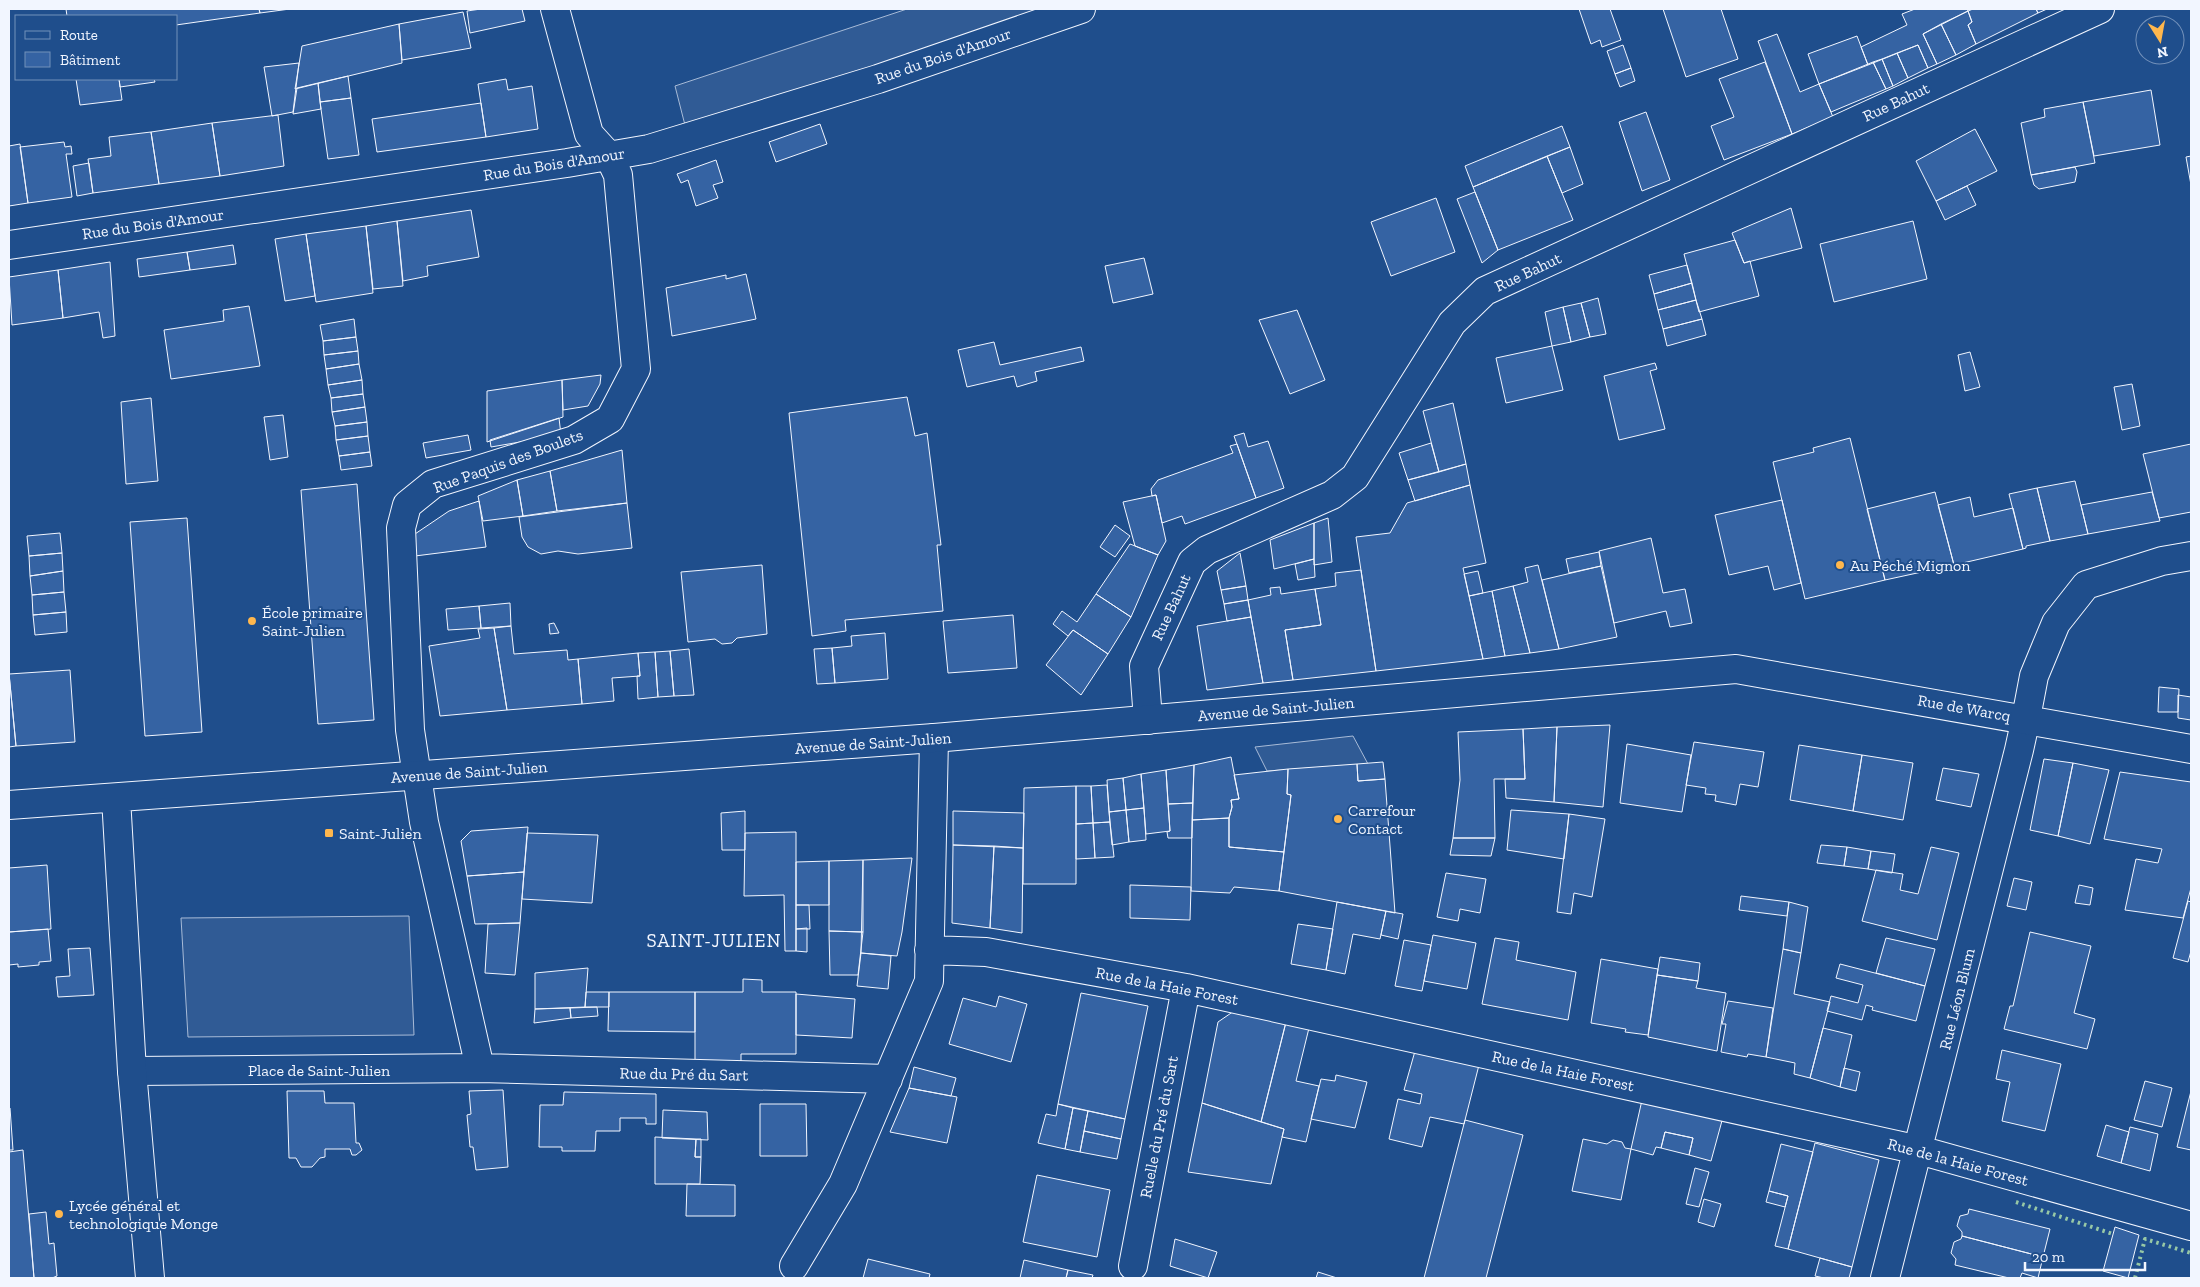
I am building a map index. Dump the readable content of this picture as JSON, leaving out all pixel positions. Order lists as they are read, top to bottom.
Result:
{
  "streets": {
    "street": [
      "Rue du Bois d'Amour",
      "Rue Bahut",
      "Rue Paquis des Boulets",
      "Rue de Warcq",
      "Avenue de Saint-Julien",
      "Rue de la Haie Forest",
      "Rue Léon Blum",
      "Place de Saint-Julien",
      "Rue du Pré du Sart",
      "Ruelle du Pré du Sart"
    ]
  },
  "crossings": [
    ["Rue du Bois d'Amour", "Rue Paquis des Boulets"],
    ["Rue Bahut", "Avenue de Saint-Julien"],
    ["Rue Paquis des Boulets", "Avenue de Saint-Julien"],
    ["Rue de Warcq", "Avenue de Saint-Julien"],
    ["Rue de Warcq", "Rue Léon Blum"],
    ["Rue de la Haie Forest", "Rue Léon Blum"],
    ["Rue de la Haie Forest", "Ruelle du Pré du Sart"],
    ["Place de Saint-Julien", "Rue du Pré du Sart"]
  ],
  "districts": ["SAINT-JULIEN"],
  "places": {
    "other": [
      "Au Péché Mignon",
      "École primaire Saint-Julien",
      "Carrefour Contact",
      "Lycée général et technologique Monge"
    ],
    "transit": ["Saint-Julien"]
  },
  "legend": ["Route", "Bâtiment"],
  "scale_bar": "20 m",
  "north": "bottom"
}
